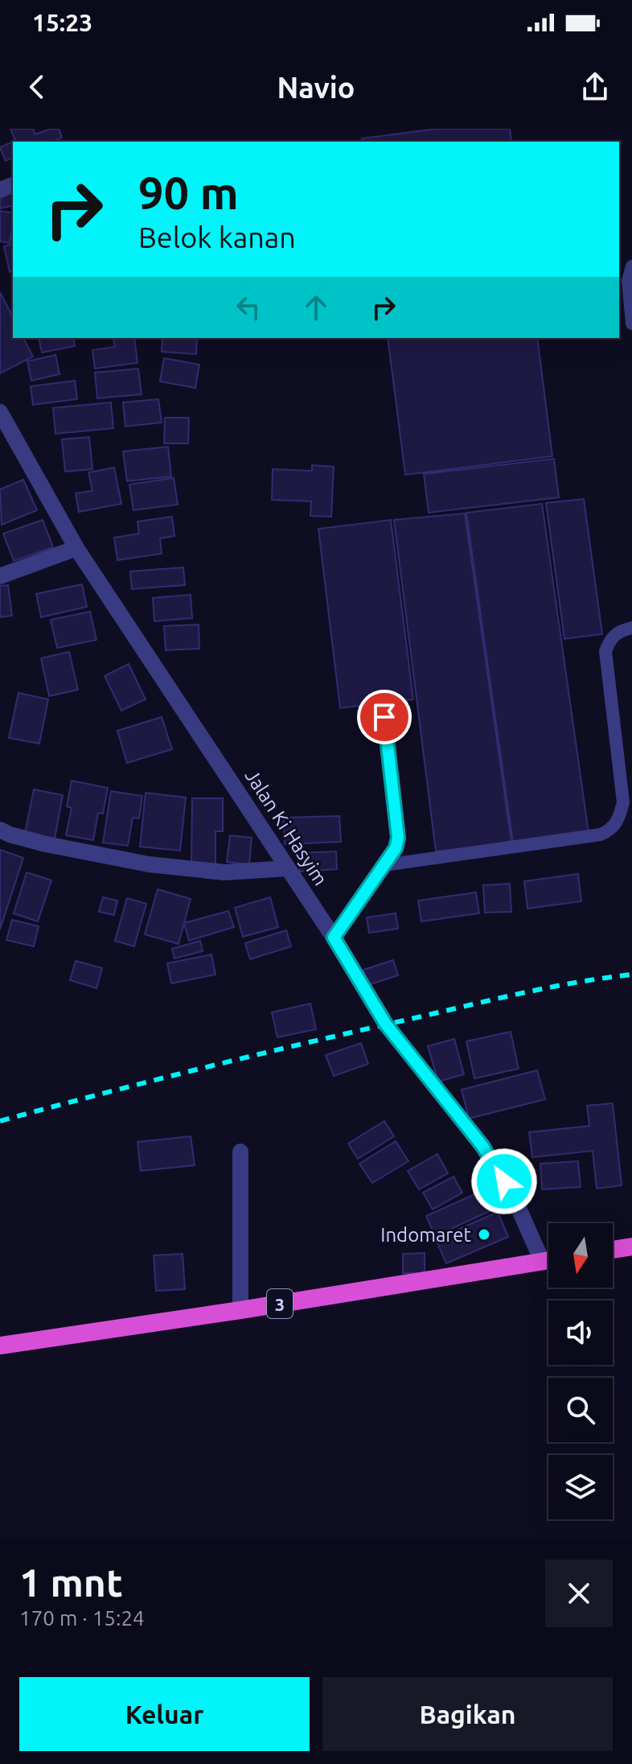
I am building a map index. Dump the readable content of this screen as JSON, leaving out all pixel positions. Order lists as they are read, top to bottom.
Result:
{
  "streets": {
    "highway": ["3"],
    "street": ["Jalan Ki Hasyim"]
  },
  "places": ["Indomaret"],
  "north": "bottom",
  "page": {
    "status": "15:23",
    "header": "Navio",
    "turn": ["90 m", "Belok kanan"],
    "heading": ["1 mnt", "170 m · 15:24"],
    "buttons": ["Keluar", "Bagikan"]
  }
}
